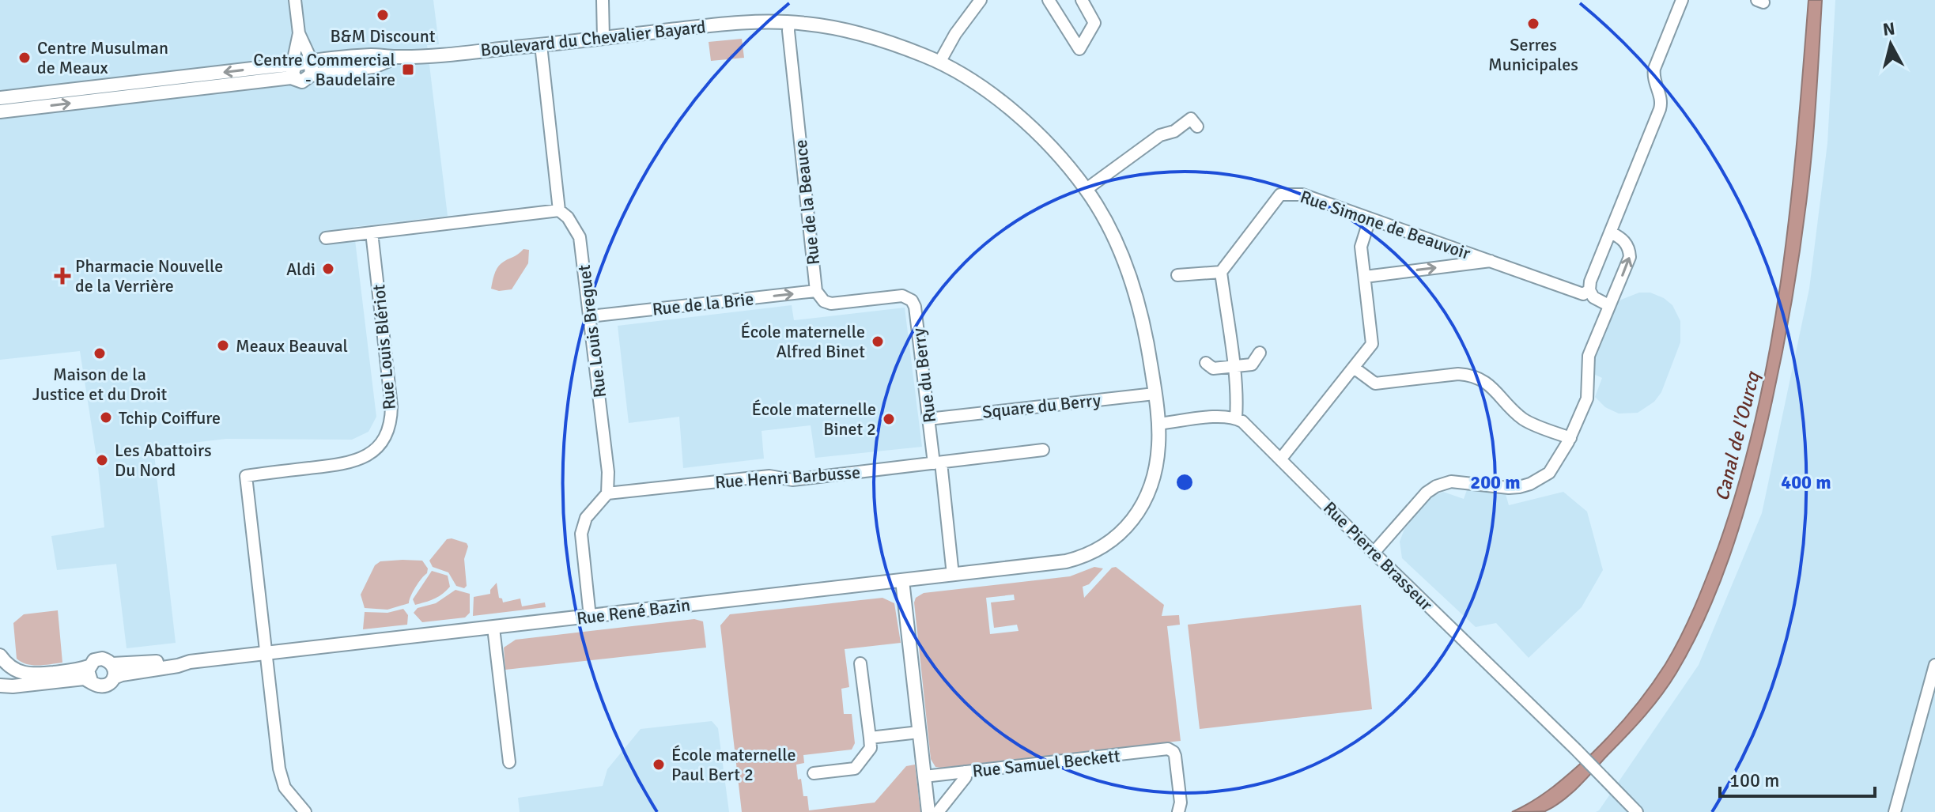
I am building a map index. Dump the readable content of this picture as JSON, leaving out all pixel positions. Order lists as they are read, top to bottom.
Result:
{
  "streets": {
    "street": [
      "Boulevard du Chevalier Bayard",
      "Rue de la Beauce",
      "Rue Simone de Beauvoir",
      "Rue de la Brie",
      "Rue Louis Breguet",
      "Rue Louis Blériot",
      "Rue du Berry",
      "Square du Berry",
      "Rue Henri Barbusse",
      "Rue Pierre Brasseur",
      "Rue René Bazin",
      "Rue Samuel Beckett"
    ]
  },
  "crossings": [
    ["Boulevard du Chevalier Bayard", "Rue de la Beauce"],
    ["Boulevard du Chevalier Bayard", "Rue René Bazin"],
    ["Rue de la Beauce", "Rue de la Brie"],
    ["Rue de la Beauce", "Rue du Berry"],
    ["Rue de la Brie", "Rue Louis Breguet"],
    ["Rue de la Brie", "Rue du Berry"],
    ["Rue Louis Breguet", "Rue Henri Barbusse"],
    ["Rue Louis Blériot", "Rue René Bazin"],
    ["Rue du Berry", "Square du Berry"],
    ["Rue du Berry", "Rue Henri Barbusse"],
    ["Rue du Berry", "Rue René Bazin"],
    ["Square du Berry", "Rue René Bazin"]
  ],
  "one_way": ["Rue de la Brie"],
  "water": ["Canal de l'Ourcq"],
  "places": {
    "other": [
      "B&M Discount",
      "Serres Municipales",
      "Centre Musulman de Meaux",
      "Aldi",
      "École maternelle Alfred Binet",
      "Meaux Beauval",
      "Maison de la Justice et du Droit",
      "Tchip Coiffure",
      "École maternelle Binet 2",
      "Les Abattoirs Du Nord",
      "École maternelle Paul Bert 2"
    ],
    "transit": ["Centre Commercial - Baudelaire"],
    "health": ["Pharmacie Nouvelle de la Verrière"]
  },
  "scale_bar": "100 m",
  "north": "top",
  "rings": ["200 m", "400 m"]
}
